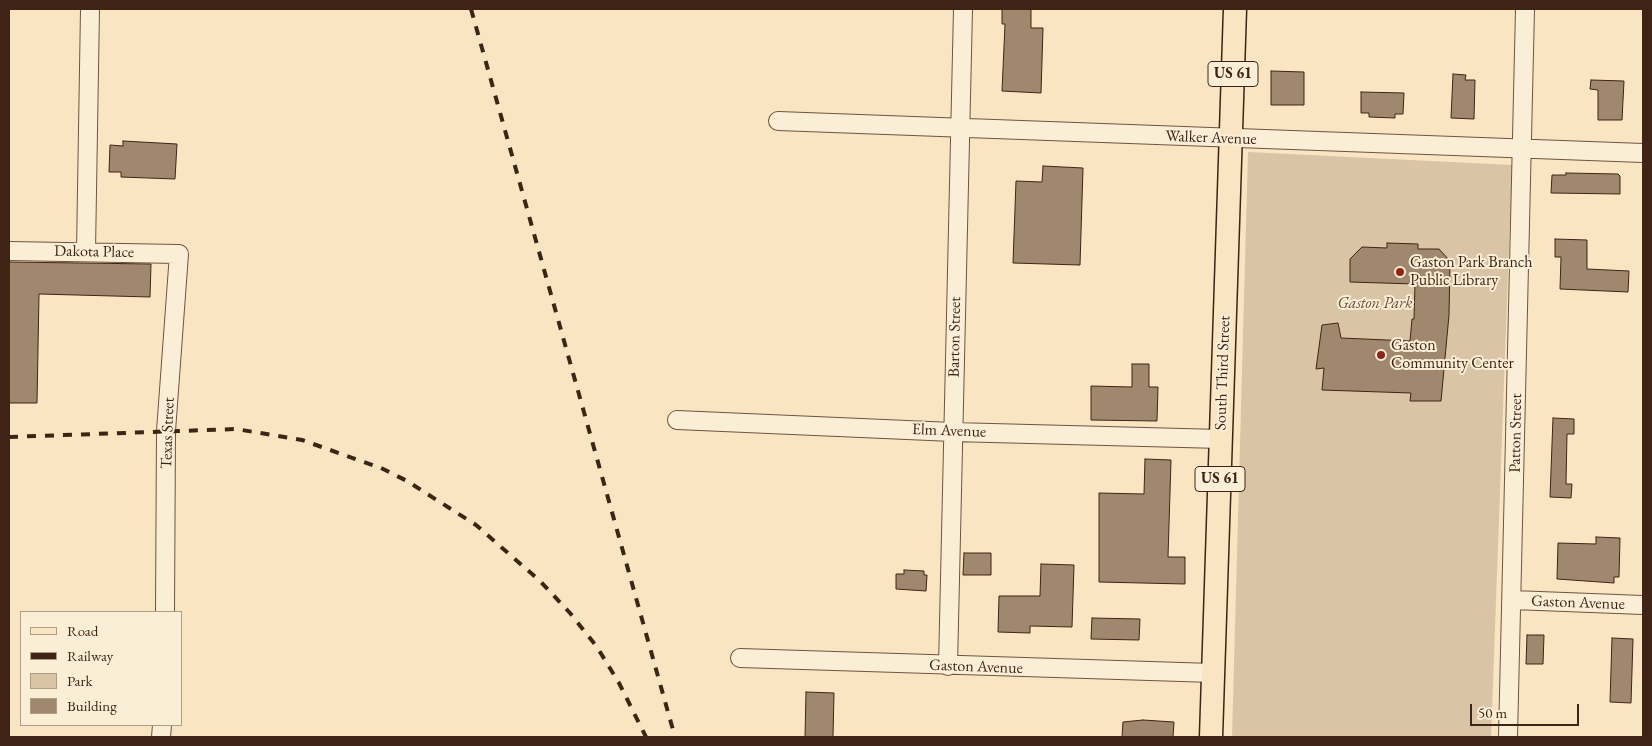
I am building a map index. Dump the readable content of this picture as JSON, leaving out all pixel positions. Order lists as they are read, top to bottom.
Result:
{
  "streets": {
    "main road": ["US 61", "South Third Street"],
    "street": [
      "Walker Avenue",
      "Dakota Place",
      "Barton Street",
      "Elm Avenue",
      "Texas Street",
      "Patton Street",
      "Gaston Avenue"
    ]
  },
  "crossings": [
    ["Walker Avenue", "Barton Street"],
    ["Walker Avenue", "South Third Street"],
    ["Walker Avenue", "Patton Street"],
    ["Dakota Place", "Texas Street"],
    ["Barton Street", "Elm Avenue"],
    ["Barton Street", "Gaston Avenue"],
    ["South Third Street", "Elm Avenue"],
    ["South Third Street", "Gaston Avenue"],
    ["Patton Street", "Gaston Avenue"]
  ],
  "parks": ["Gaston Park"],
  "places": ["Gaston Park Branch Public Library", "Gaston Community Center"],
  "legend": [
    "Road",
    "Railway",
    "Park",
    "Building"
  ],
  "scale_bar": "50 m"
}
